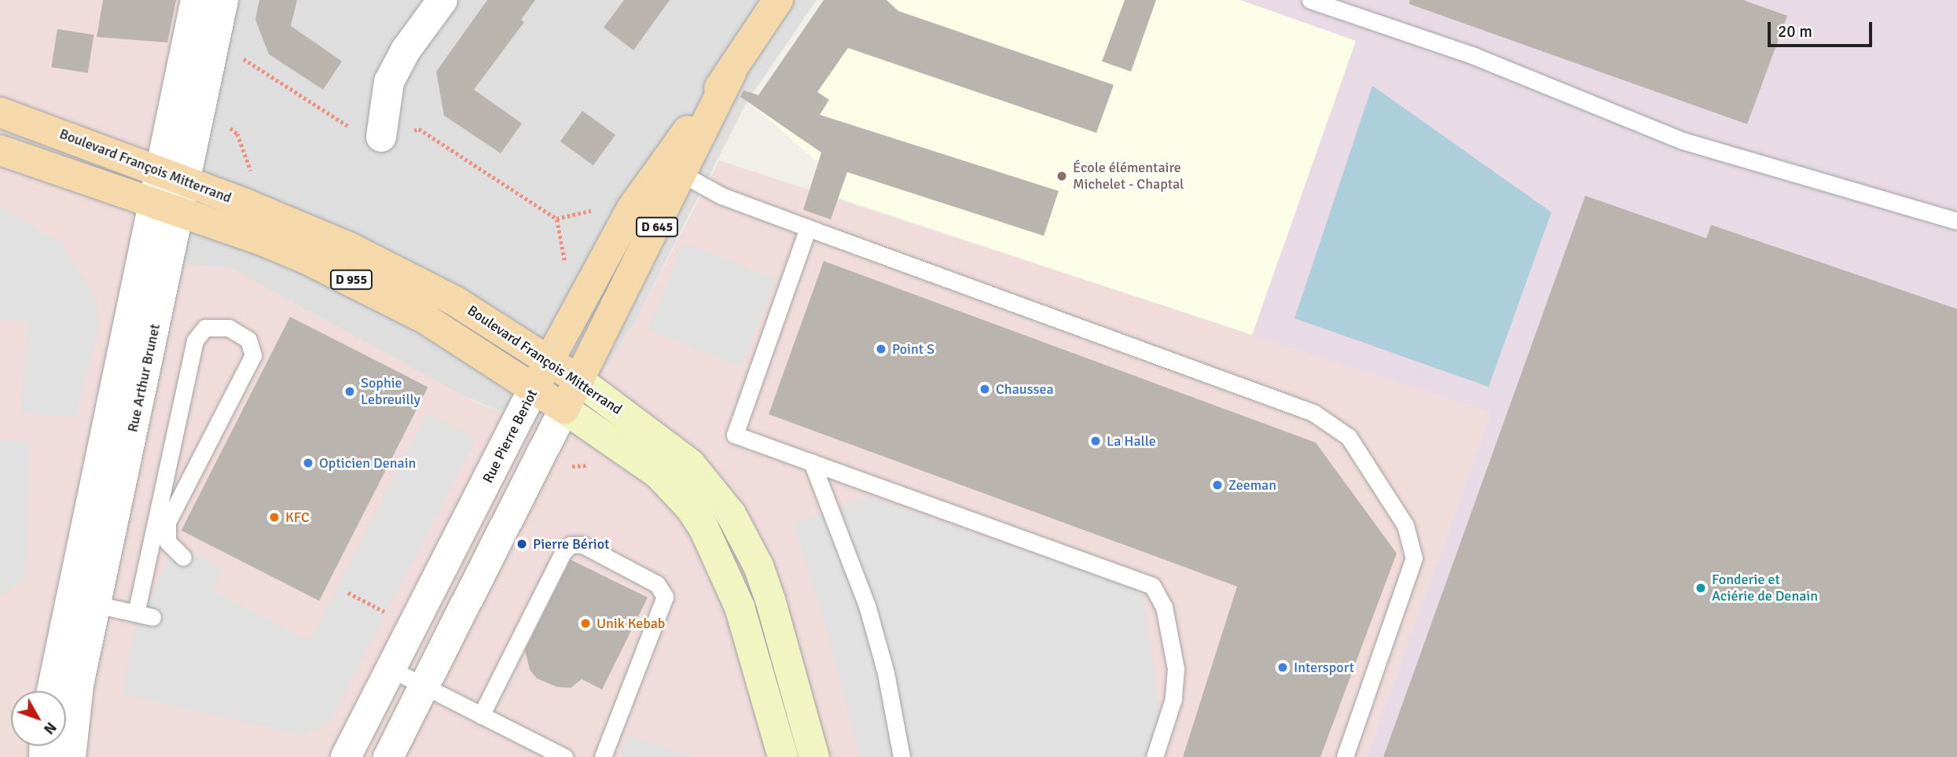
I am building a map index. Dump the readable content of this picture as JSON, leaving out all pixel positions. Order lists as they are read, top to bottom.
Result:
{
  "streets": {
    "main road": [
      "Boulevard François Mitterrand",
      "D 645",
      "D 955",
      "Rue Pierre Beriot"
    ],
    "street": ["Rue Arthur Brunet"]
  },
  "crossings": [
    ["Boulevard François Mitterrand", "Rue Arthur Brunet"],
    ["Boulevard François Mitterrand", "Rue Pierre Beriot"]
  ],
  "places": [
    "École élémentaire Michelet - Chaptal",
    "Point S",
    "Chaussea",
    "Sophie Lebreuilly",
    "La Halle",
    "Opticien Denain",
    "Zeeman",
    "KFC",
    "Pierre Bériot",
    "Fonderie et Aciérie de Denain",
    "Unik Kebab",
    "Intersport"
  ],
  "scale_bar": "20 m",
  "north": "bottom right"
}
